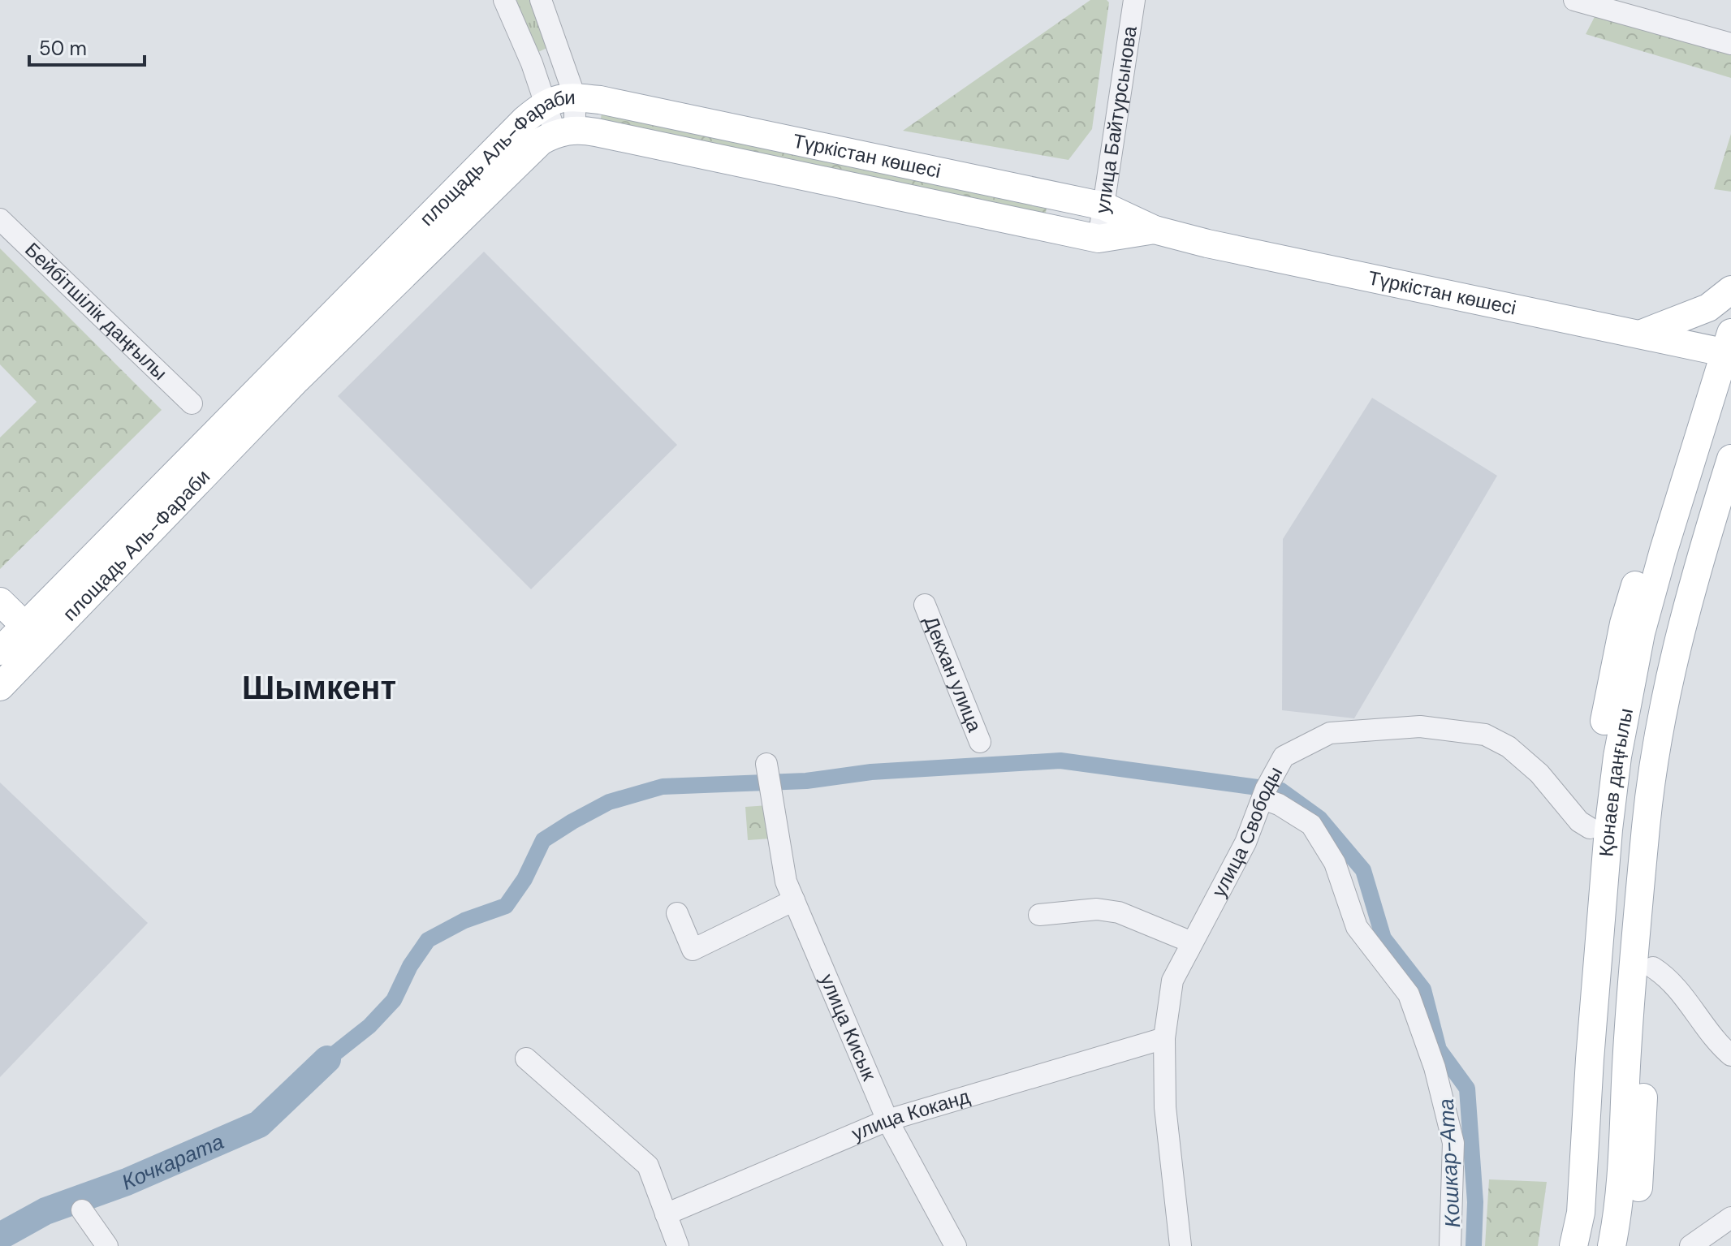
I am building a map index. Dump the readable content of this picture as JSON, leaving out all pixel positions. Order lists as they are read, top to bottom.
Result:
{
  "streets": {
    "main road": ["Түркістан көшесі", "площадь Аль-Фараби", "Қонаев даңғылы"],
    "street": [
      "улица Байтурсынова",
      "Бейбітшілік даңғылы",
      "Декхан улица",
      "улица Свободы",
      "улица Кисык",
      "улица Коканд"
    ]
  },
  "crossings": [
    ["улица Байтурсынова", "Түркістан көшесі"],
    ["Түркістан көшесі", "площадь Аль-Фараби"],
    ["Түркістан көшесі", "Қонаев даңғылы"],
    ["улица Свободы", "улица Коканд"],
    ["улица Кисык", "улица Коканд"]
  ],
  "districts": ["Шымкент"],
  "water": ["Кочкарата", "Кошкар-Ата"],
  "scale_bar": "50 m"
}
